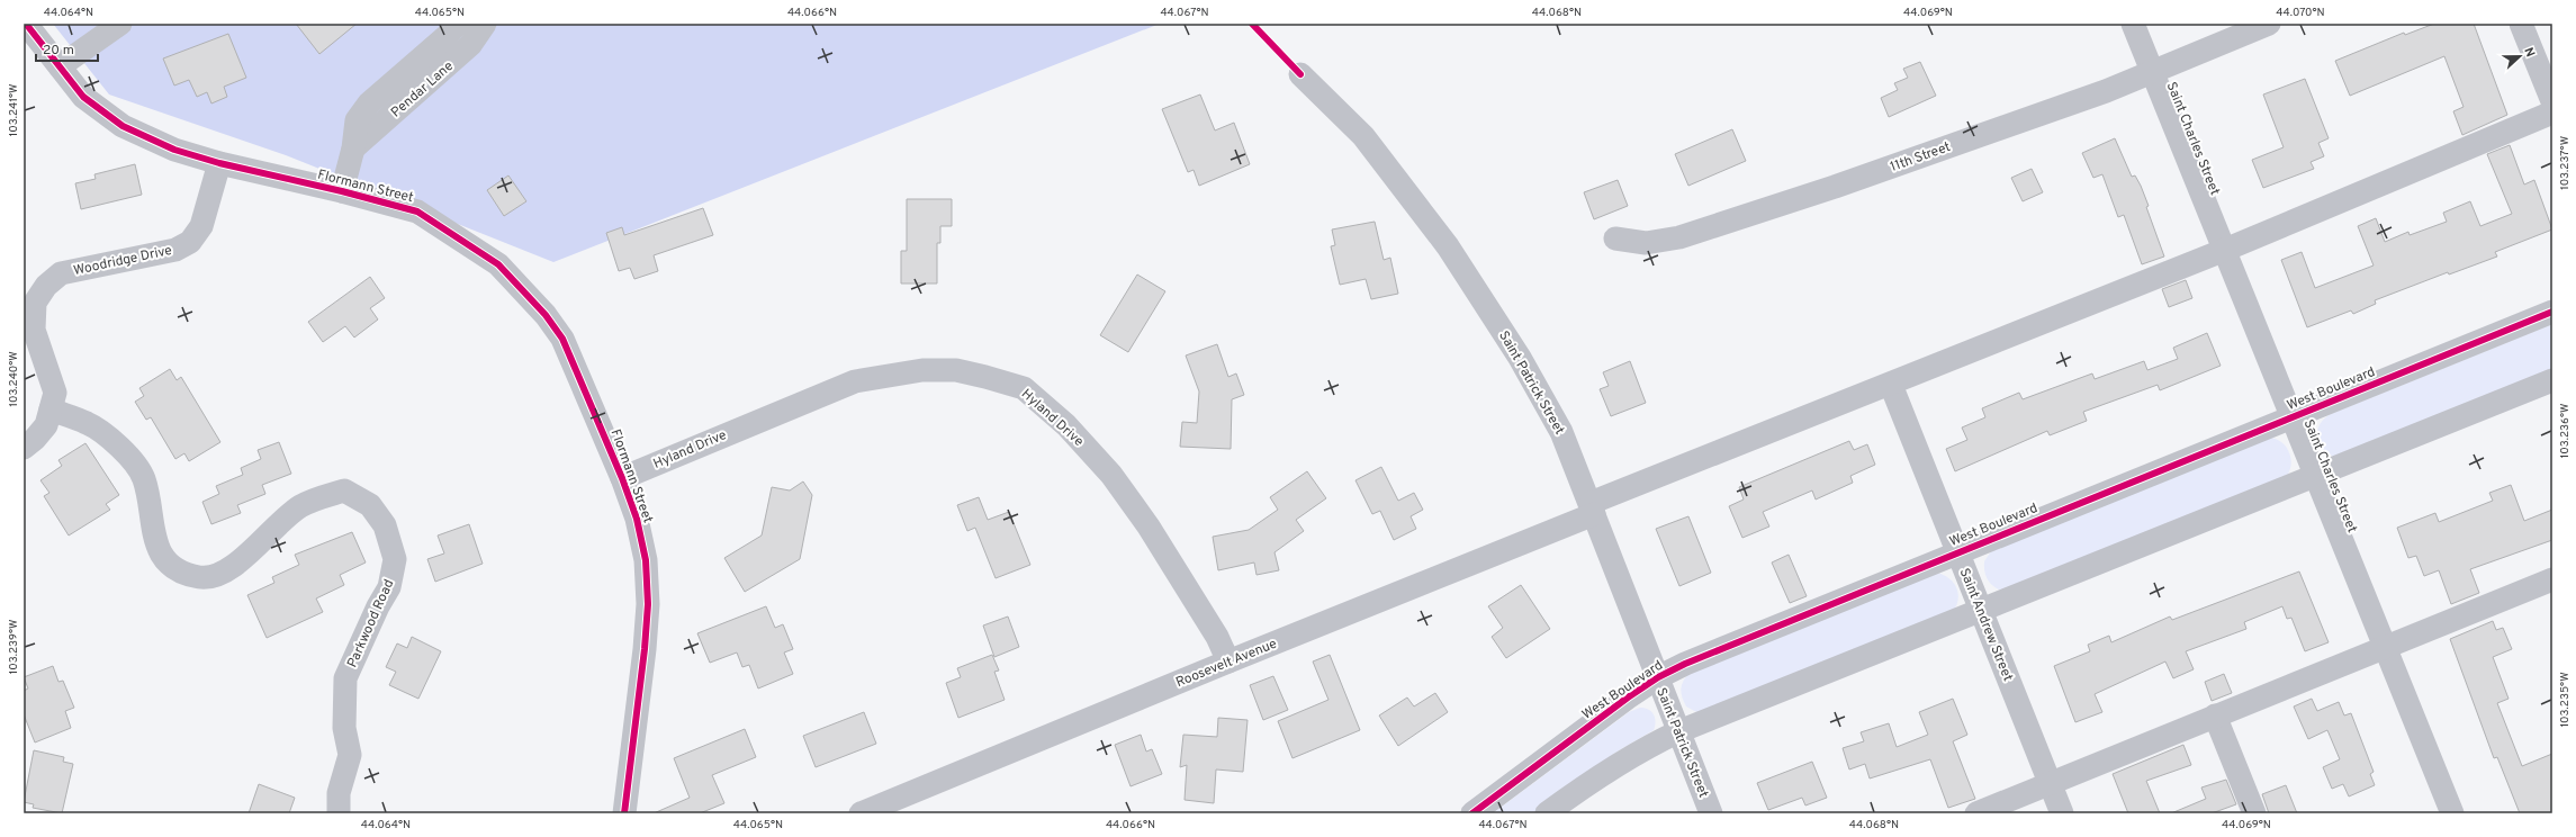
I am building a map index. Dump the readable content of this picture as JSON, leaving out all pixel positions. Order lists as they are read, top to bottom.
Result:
{
  "streets": {
    "street": [
      "Pendar Lane",
      "Saint Charles Street",
      "11th Street",
      "Flormann Street",
      "Woodridge Drive",
      "Saint Patrick Street",
      "West Boulevard",
      "Hyland Drive",
      "Parkwood Road",
      "Saint Andrew Street",
      "Roosevelt Avenue"
    ]
  },
  "crossings": [
    ["Pendar Lane", "Flormann Street"],
    ["Saint Charles Street", "11th Street"],
    ["Saint Charles Street", "West Boulevard"],
    ["Saint Charles Street", "Roosevelt Avenue"],
    ["Flormann Street", "Woodridge Drive"],
    ["Flormann Street", "Hyland Drive"],
    ["Woodridge Drive", "Parkwood Road"],
    ["Saint Patrick Street", "West Boulevard"],
    ["Saint Patrick Street", "Roosevelt Avenue"],
    ["West Boulevard", "Saint Andrew Street"],
    ["Hyland Drive", "Roosevelt Avenue"],
    ["Saint Andrew Street", "Roosevelt Avenue"]
  ],
  "scale_bar": "20 m",
  "north": "right",
  "coordinates": [
    "44.064°N",
    "44.065°N",
    "44.066°N",
    "44.067°N",
    "44.068°N",
    "44.069°N",
    "44.070°N",
    "103.241°W",
    "103.237°W",
    "103.240°W",
    "103.236°W",
    "103.239°W",
    "103.235°W"
  ]
}
